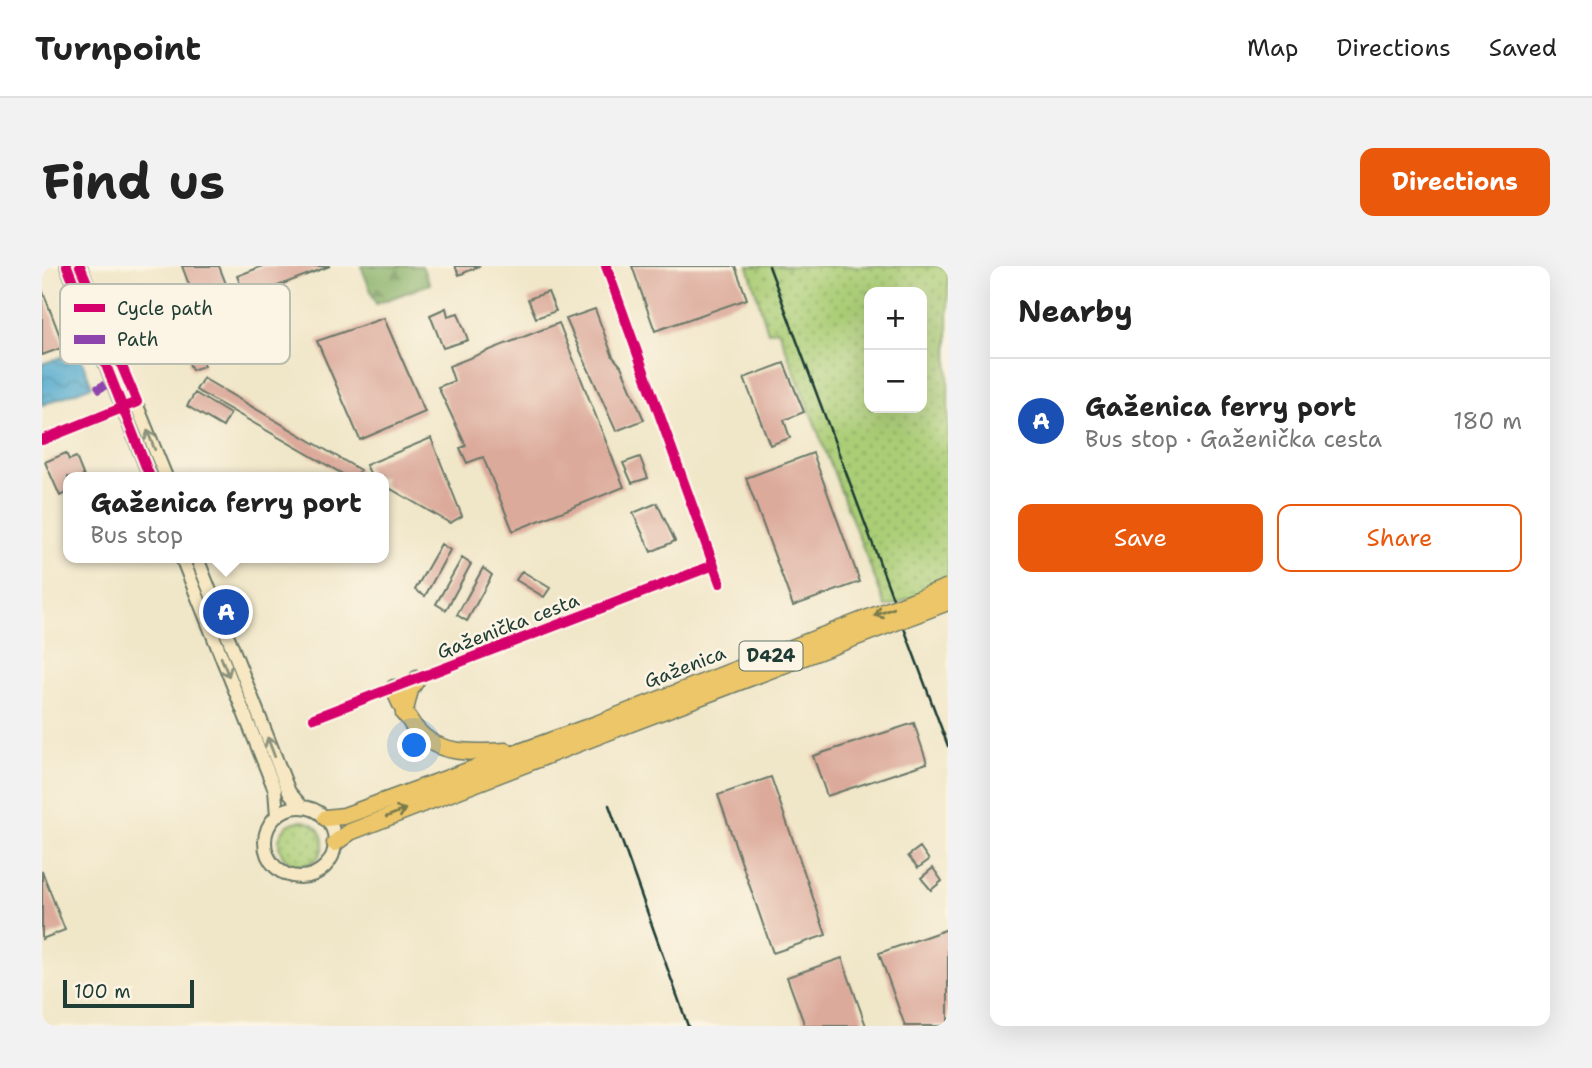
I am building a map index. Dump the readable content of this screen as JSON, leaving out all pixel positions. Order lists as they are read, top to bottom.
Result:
{
  "streets": {
    "highway": ["D424", "Gaženica"],
    "street": ["Gaženička cesta"]
  },
  "crossings": [
    ["D424", "Gaženica"]
  ],
  "legend": ["Cycle path", "Path"],
  "scale_bar": "100 m",
  "page": {
    "header": "Turnpoint",
    "nav": ["Map", "Directions", "Saved"],
    "buttons": [
      "Directions",
      ["Save", "Share"]
    ],
    "title": "Find us",
    "heading": "Nearby",
    "map_buttons": ["+", "−"],
    "list": [
      {
        "mark": "A",
        "name": "Gaženica ferry port",
        "note": "Bus stop · Gaženička cesta",
        "value": "180 m"
      }
    ],
    "popup": ["Gaženica ferry port", "Bus stop"],
    "pins": "A",
    "scale": "100 m"
  }
}
